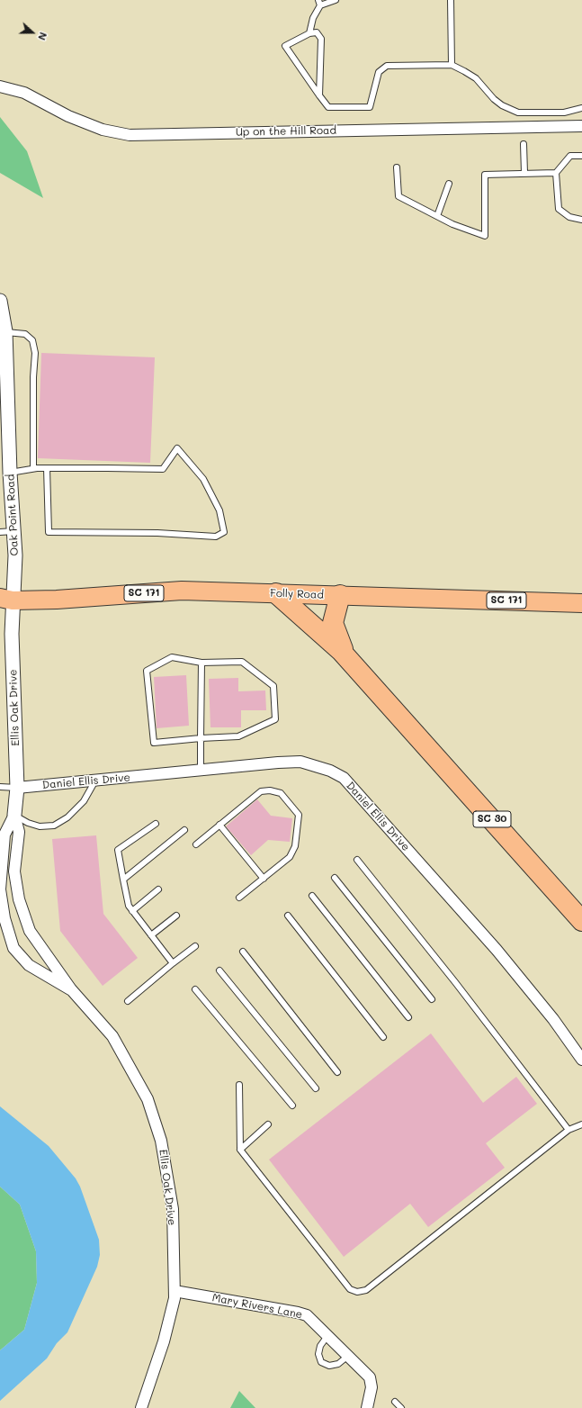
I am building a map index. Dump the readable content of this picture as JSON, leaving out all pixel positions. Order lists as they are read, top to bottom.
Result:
{
  "streets": {
    "highway": ["SC 30"],
    "main road": ["SC 171", "Folly Road"],
    "street": [
      "Up on the Hill Road",
      "Oak Point Road",
      "Ellis Oak Drive",
      "Daniel Ellis Drive",
      "Mary Rivers Lane"
    ]
  },
  "crossings": [
    ["Oak Point Road", "Folly Road"],
    ["Oak Point Road", "Ellis Oak Drive"],
    ["Folly Road", "Ellis Oak Drive"],
    ["Folly Road", "SC 30"],
    ["Ellis Oak Drive", "Daniel Ellis Drive"],
    ["Ellis Oak Drive", "Mary Rivers Lane"]
  ],
  "north": "right"
}
